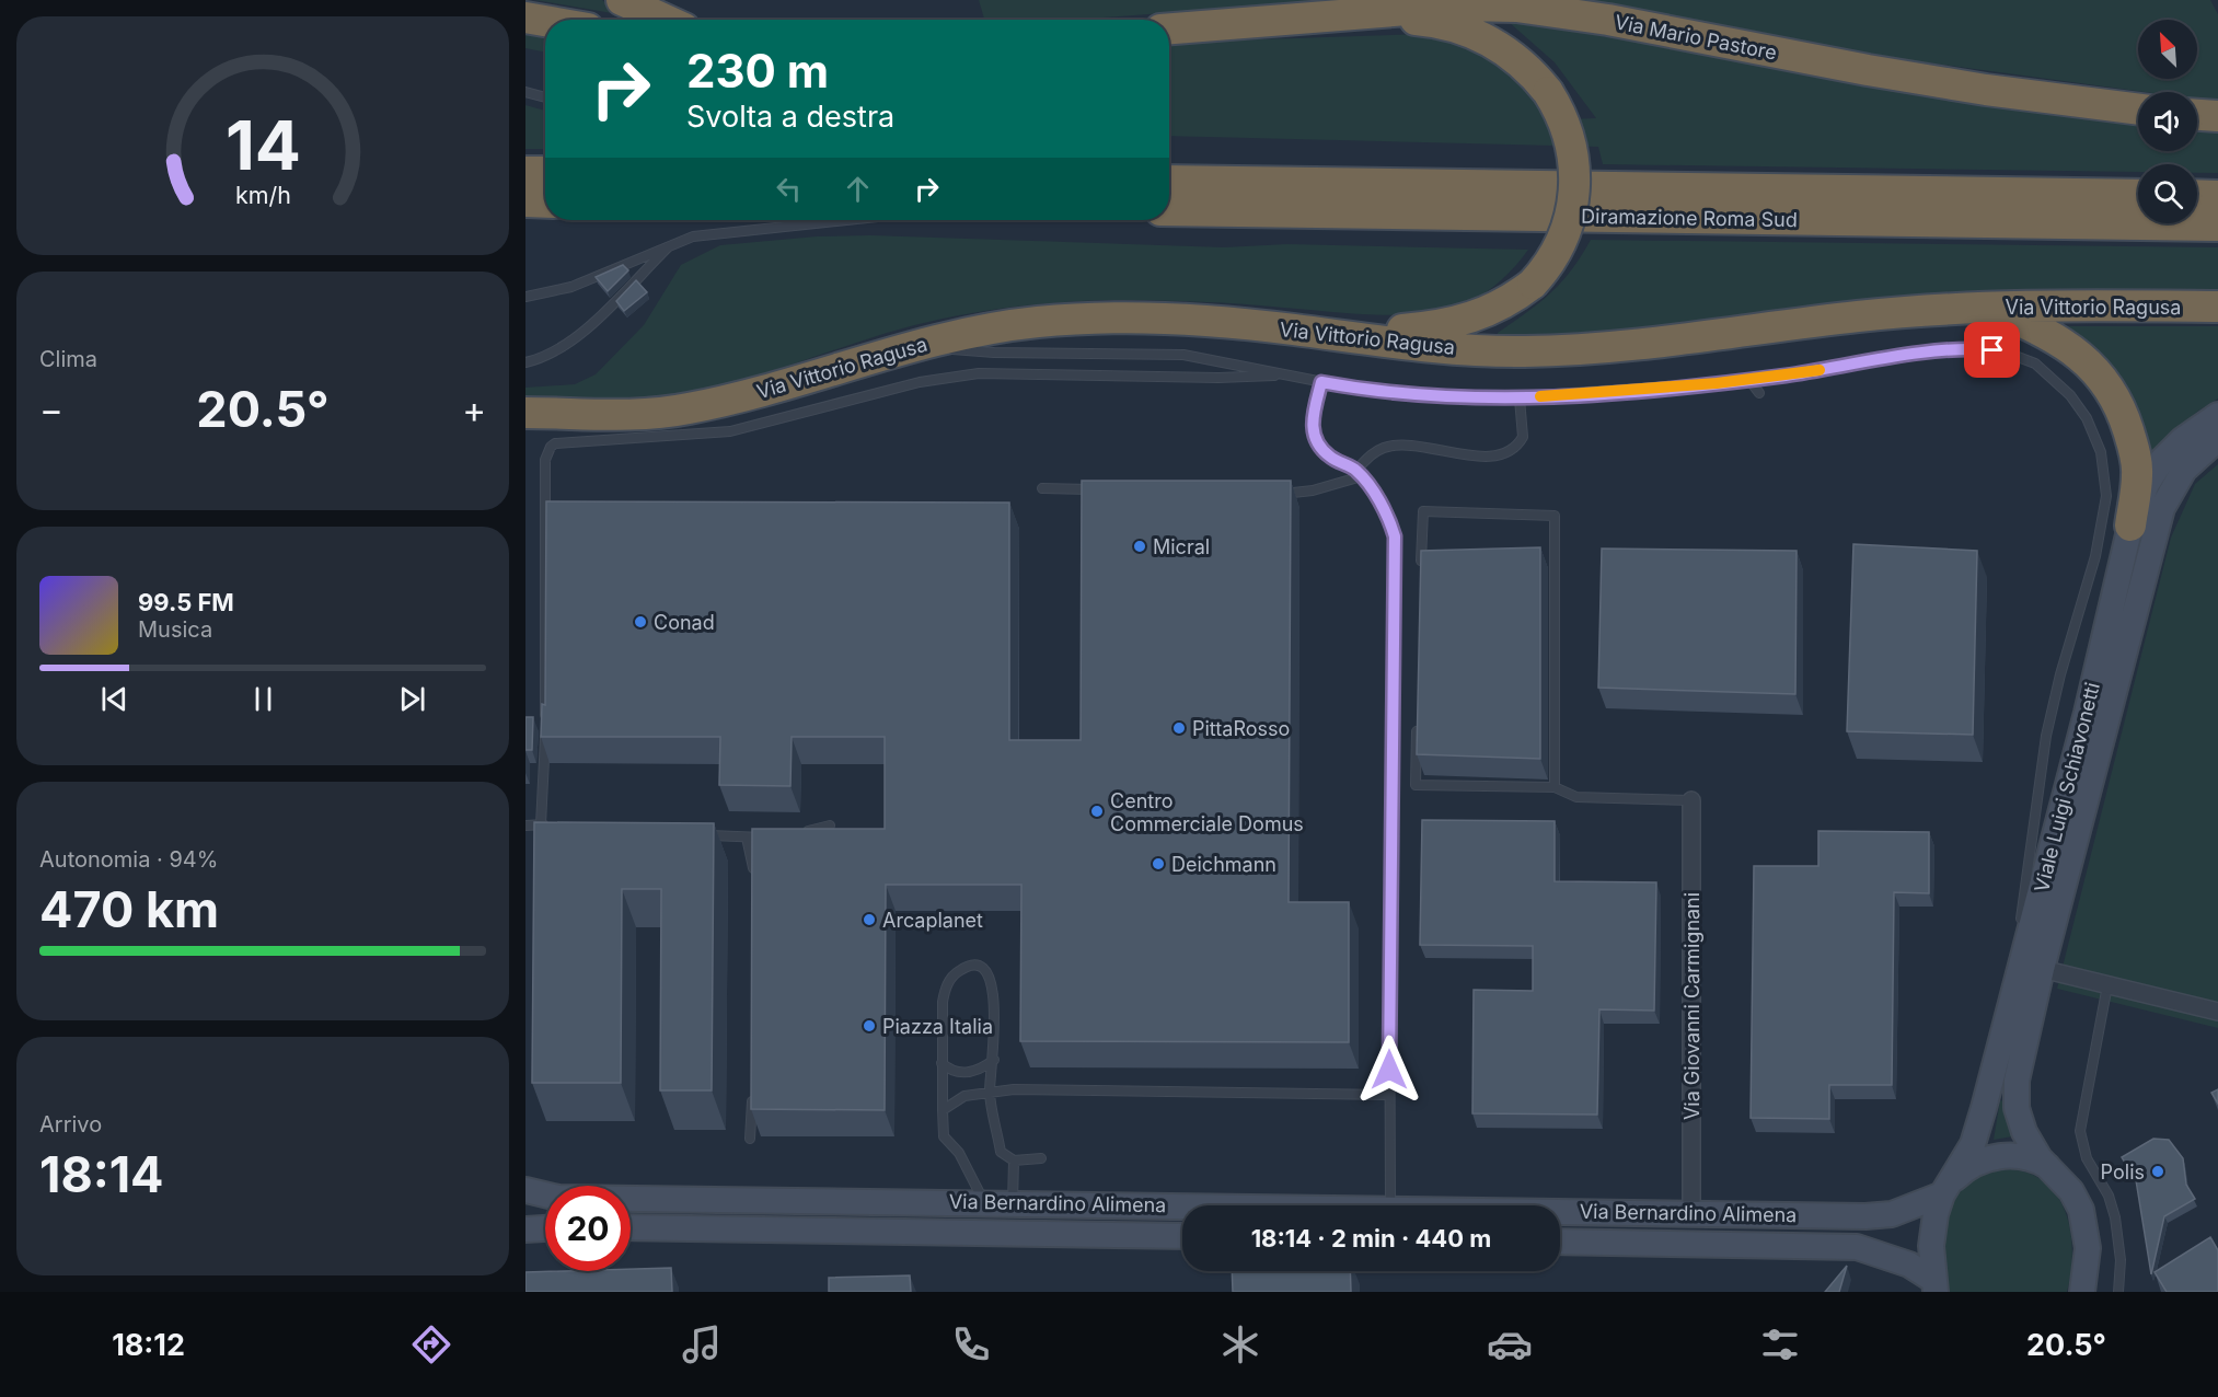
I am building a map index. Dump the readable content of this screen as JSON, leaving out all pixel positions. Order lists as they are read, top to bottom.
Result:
{
  "streets": {
    "highway": ["Via Mario Pastore", "Diramazione Roma Sud", "Via Vittorio Ragusa"],
    "street": ["Viale Luigi Schiavonetti", "Via Giovanni Carmignani", "Via Bernardino Alimena"]
  },
  "crossings": [
    ["Viale Luigi Schiavonetti", "Via Bernardino Alimena"],
    ["Via Giovanni Carmignani", "Via Bernardino Alimena"]
  ],
  "places": [
    "Micral",
    "Conad",
    "PittaRosso",
    "Centro Commerciale Domus",
    "Deichmann",
    "Arcaplanet",
    "Piazza Italia",
    "Polis"
  ],
  "north": "top left",
  "page": {
    "turn": ["230 m", "Svolta a destra"],
    "tile": [
      "Clima",
      ["Autonomia · 94%", "470 km"],
      ["Arrivo", "18:14"]
    ],
    "heat": ["−", "20.5°", "+"],
    "song": ["99.5 FM", "Musica"],
    "limit": "20",
    "trip": "18:14 · 2 min · 440 m",
    "tabs": ["18:12", "20.5°"],
    "gauge": ["14", "km/h"]
  }
}
